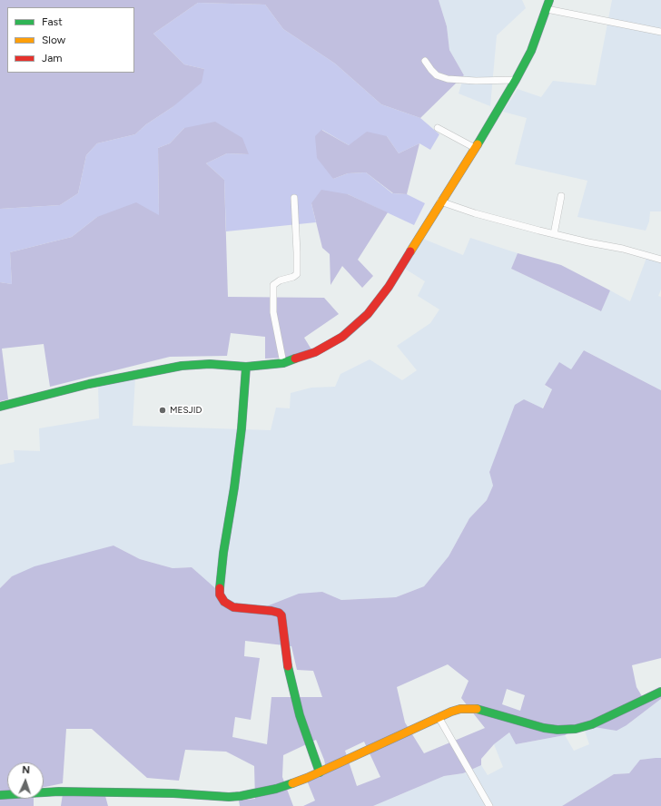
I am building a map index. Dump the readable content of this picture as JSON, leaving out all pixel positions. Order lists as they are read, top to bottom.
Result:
{
  "places": ["MESJID"],
  "legend": ["Fast", "Slow", "Jam"],
  "north": "top"
}
